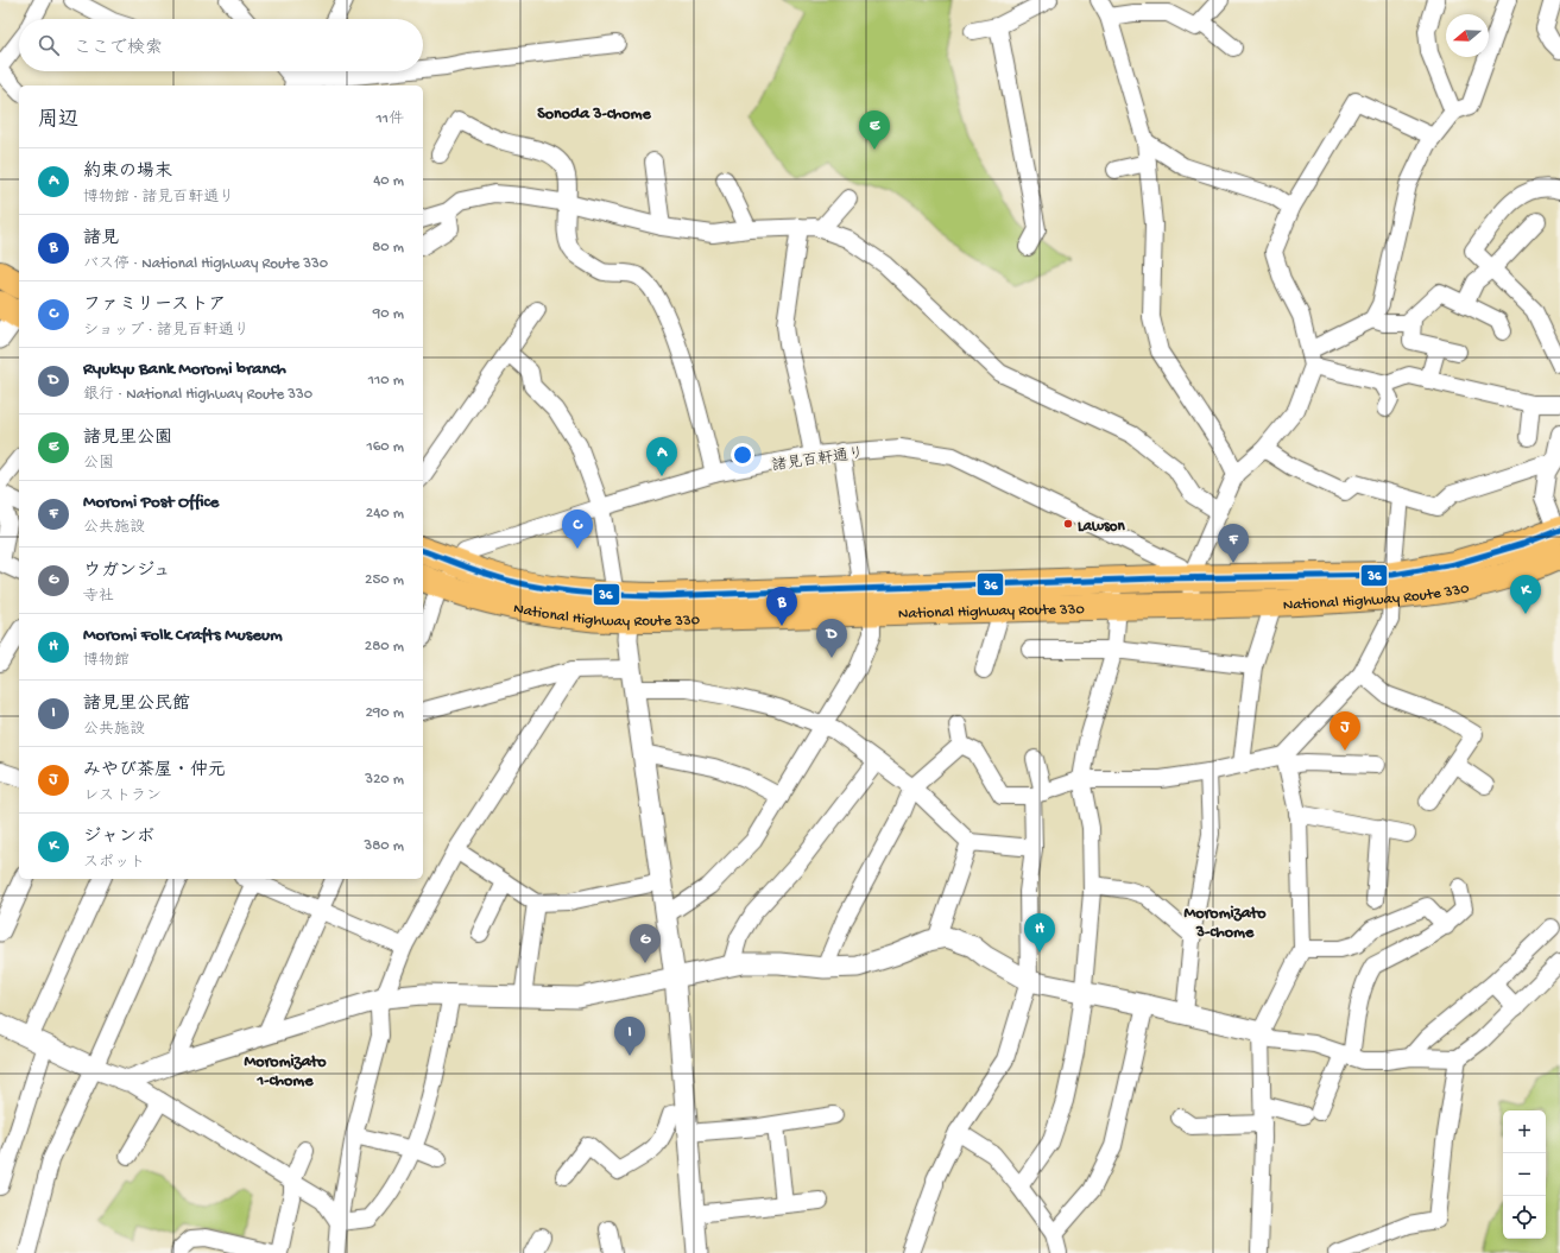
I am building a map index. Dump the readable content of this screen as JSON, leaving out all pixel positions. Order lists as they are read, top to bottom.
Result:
{
  "streets": {
    "highway": ["National Highway Route 330"],
    "street": ["諸見百軒通り"]
  },
  "crossings": [
    ["諸見百軒通り", "National Highway Route 330"]
  ],
  "districts": ["Sonoda 3-chome", "Moromizato 3-chome", "Moromizato 1-chome"],
  "places": ["Lawson"],
  "lines": ["transit line 36"],
  "north": "left",
  "page": {
    "search": "ここで検索",
    "heading": ["周辺", "11件"],
    "pins": [
      "E",
      "A",
      "C",
      "F",
      "K",
      "B",
      "D",
      "J",
      "H",
      "G",
      "I"
    ],
    "list": [
      {
        "mark": "A",
        "name": "約束の場末",
        "note": "博物館 · 諸見百軒通り",
        "value": "40 m"
      },
      {
        "mark": "B",
        "name": "諸見",
        "note": "バス停 · National Highway Route 330",
        "value": "80 m"
      },
      {
        "mark": "C",
        "name": "ファミリーストア",
        "note": "ショップ · 諸見百軒通り",
        "value": "90 m"
      },
      {
        "mark": "D",
        "name": "Ryukyu Bank Moromi branch",
        "note": "銀行 · National Highway Route 330",
        "value": "110 m"
      },
      {
        "mark": "E",
        "name": "諸見里公園",
        "note": "公園",
        "value": "160 m"
      },
      {
        "mark": "F",
        "name": "Moromi Post Office",
        "note": "公共施設",
        "value": "240 m"
      },
      {
        "mark": "G",
        "name": "ウガンジュ",
        "note": "寺社",
        "value": "250 m"
      },
      {
        "mark": "H",
        "name": "Moromi Folk Crafts Museum",
        "note": "博物館",
        "value": "280 m"
      },
      {
        "mark": "I",
        "name": "諸見里公民館",
        "note": "公共施設",
        "value": "290 m"
      },
      {
        "mark": "J",
        "name": "みやび茶屋・仲元",
        "note": "レストラン",
        "value": "320 m"
      },
      {
        "mark": "K",
        "name": "ジャンボ",
        "note": "スポット",
        "value": "380 m"
      }
    ],
    "map_buttons": ["+", "−"]
  }
}
